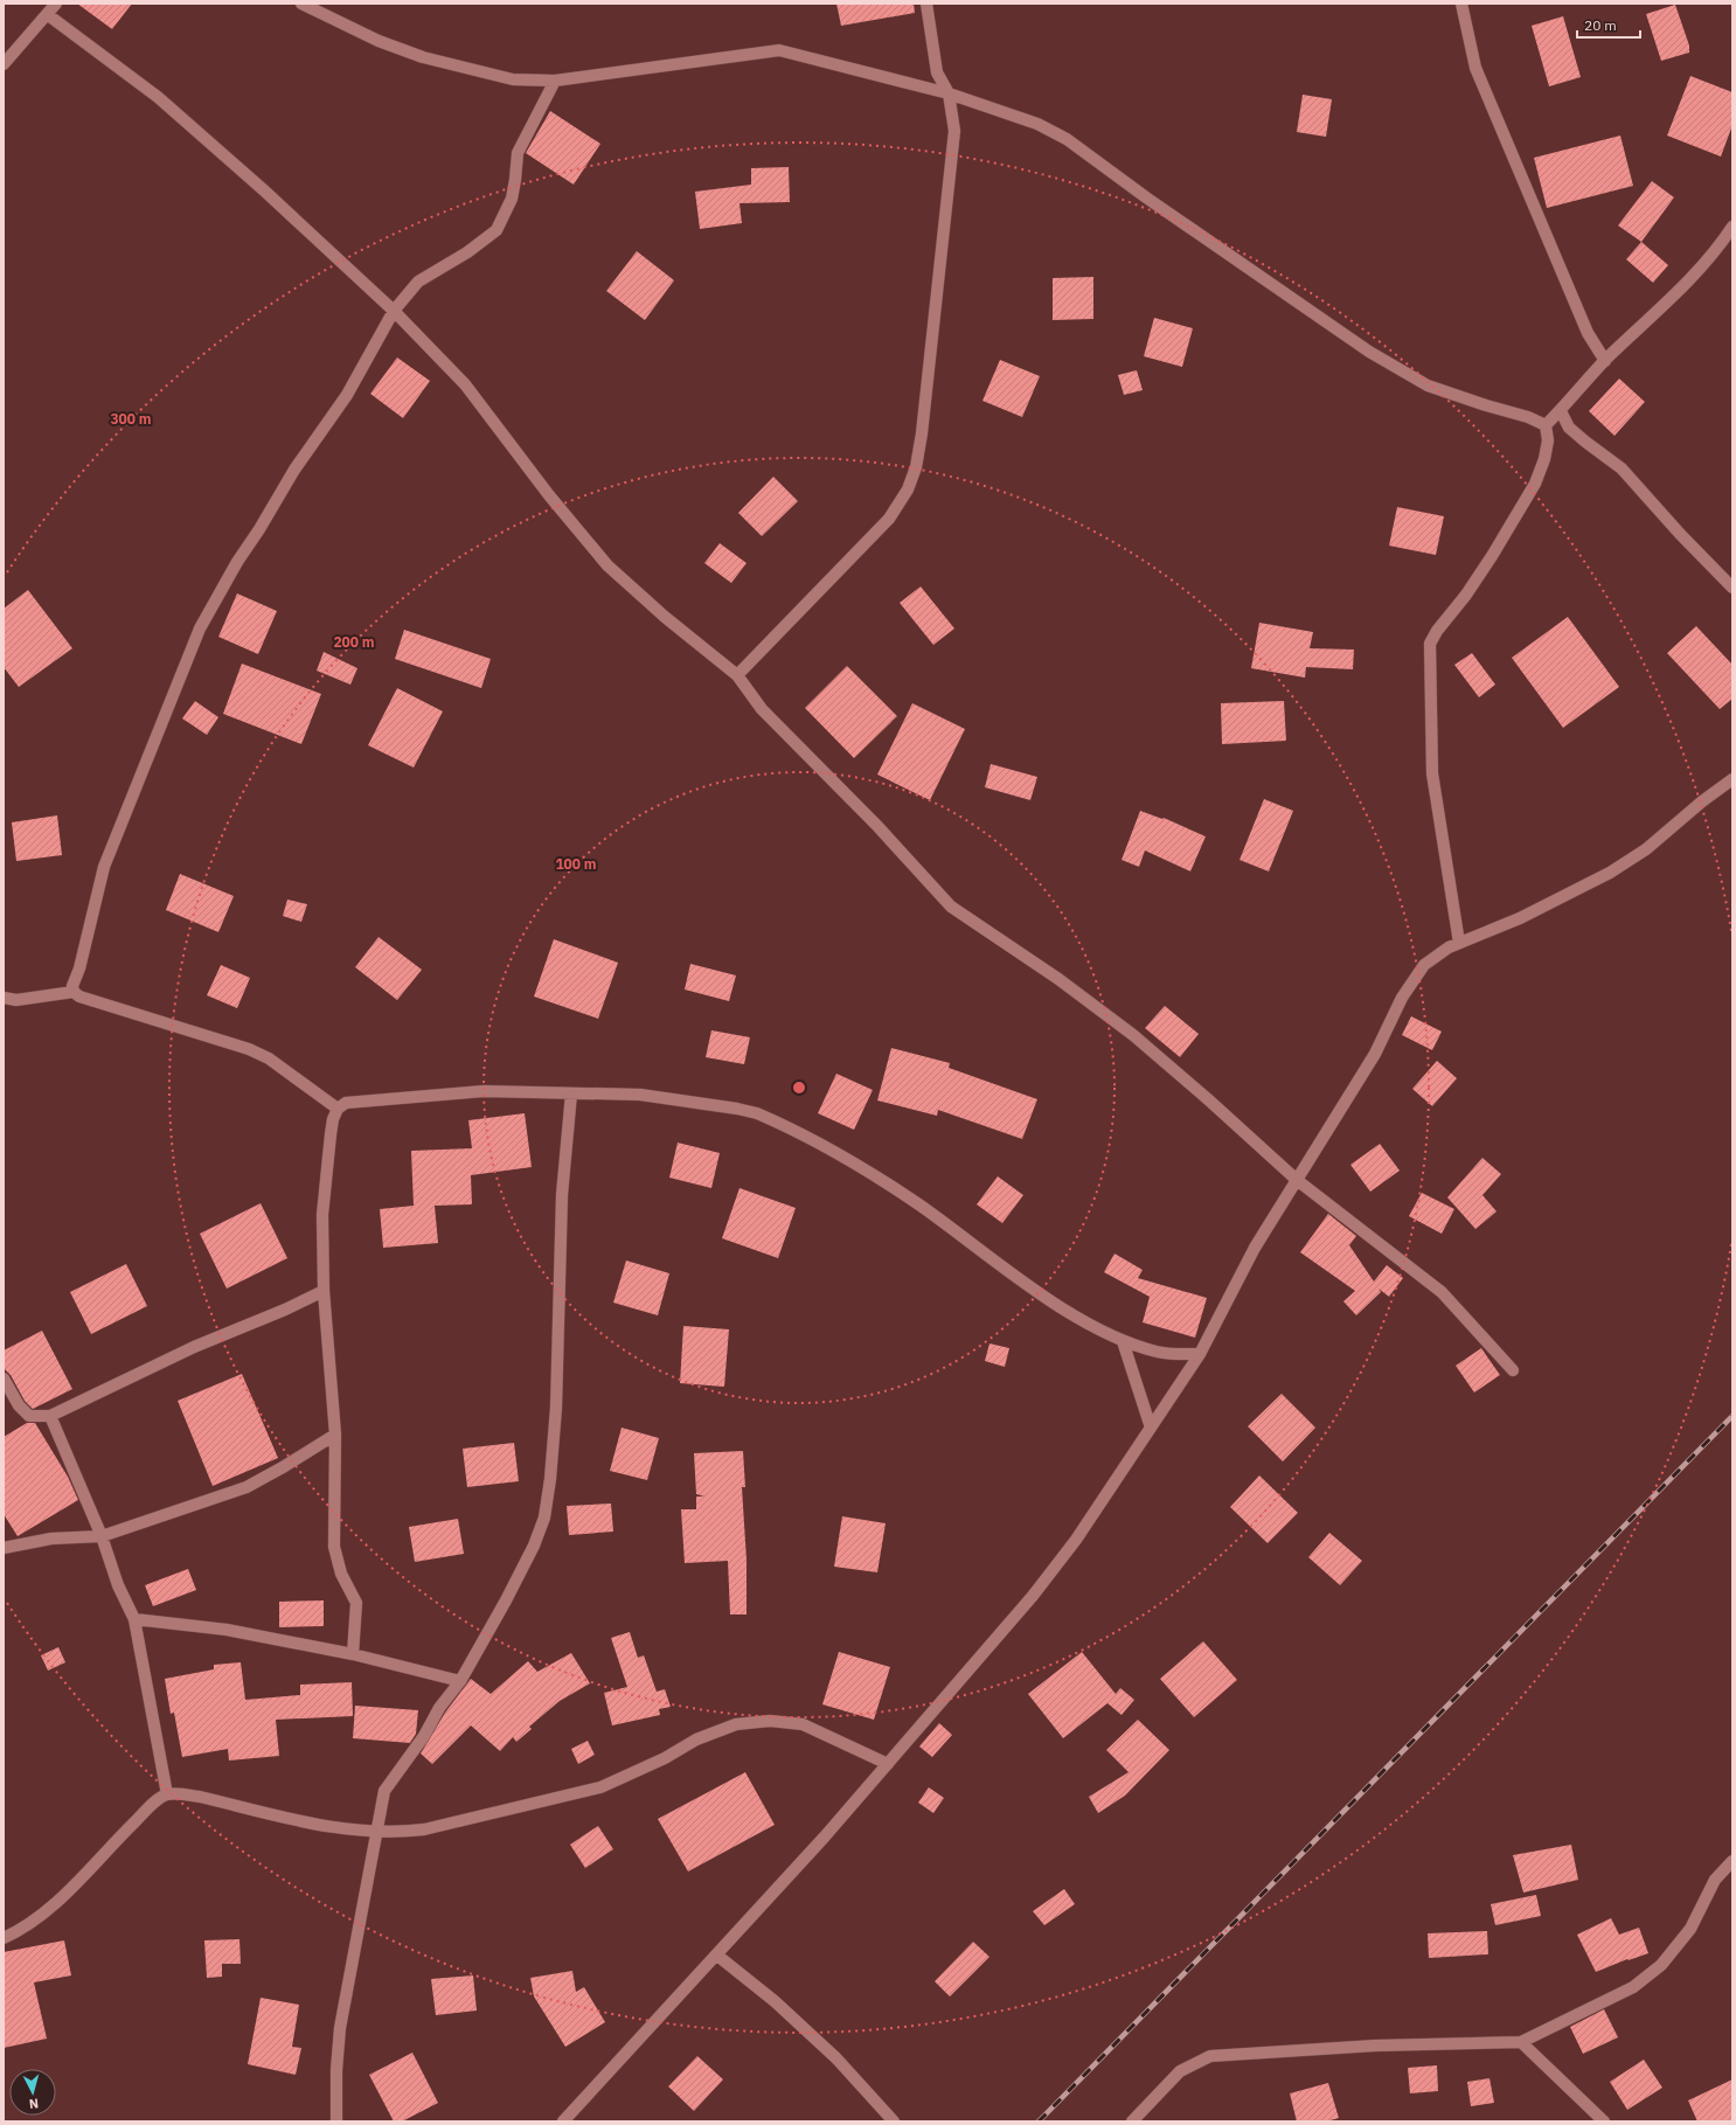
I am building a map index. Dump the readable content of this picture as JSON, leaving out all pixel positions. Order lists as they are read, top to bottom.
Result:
{
  "scale_bar": "20 m",
  "north": "bottom",
  "rings": ["300 m", "200 m", "100 m"]
}
